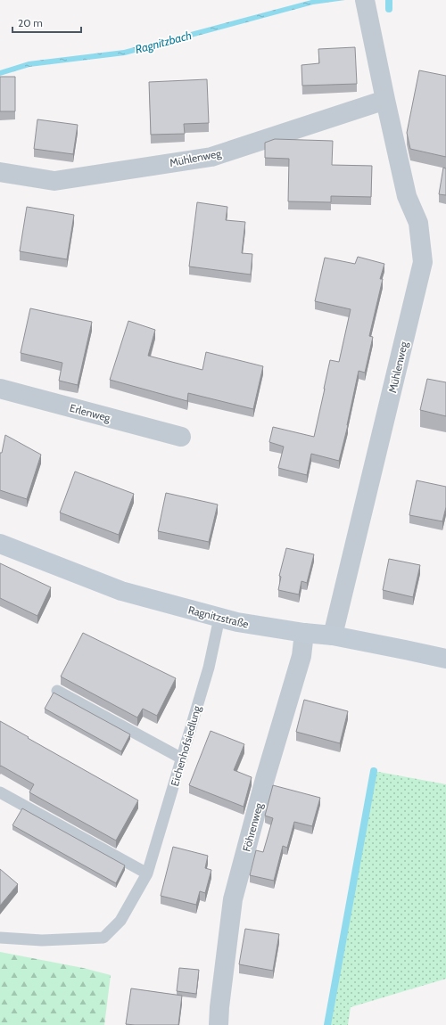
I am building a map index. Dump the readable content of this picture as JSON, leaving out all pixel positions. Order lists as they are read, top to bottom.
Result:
{
  "streets": {
    "main road": ["Ragnitzstraße"],
    "street": ["Mühlenweg", "Erlenweg", "Föhrenweg"],
    "lane": ["Eichenhofsiedlung"]
  },
  "crossings": [
    ["Mühlenweg", "Ragnitzstraße"],
    ["Ragnitzstraße", "Eichenhofsiedlung"],
    ["Ragnitzstraße", "Föhrenweg"]
  ],
  "water": ["Ragnitzbach"],
  "scale_bar": "20 m"
}
